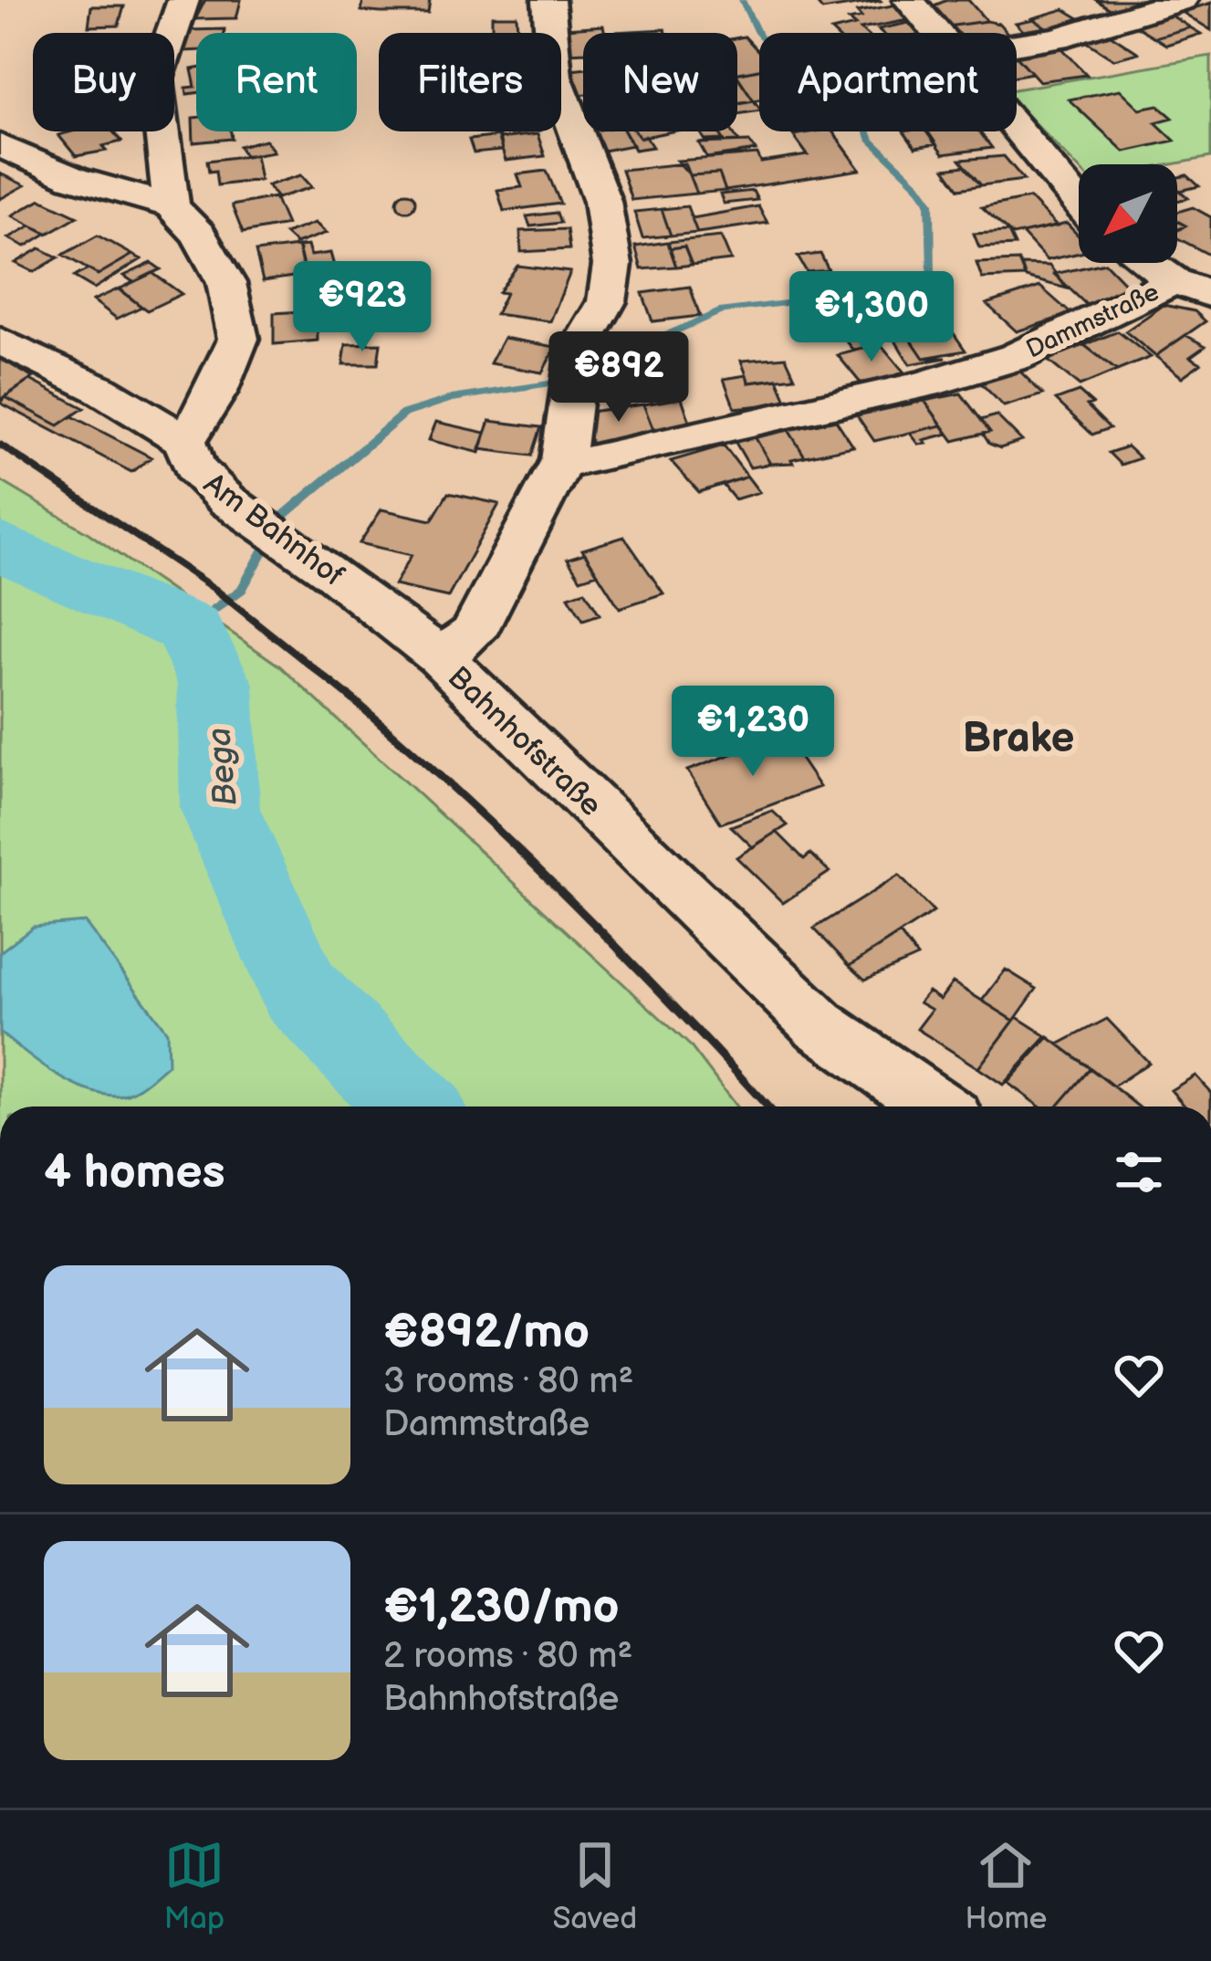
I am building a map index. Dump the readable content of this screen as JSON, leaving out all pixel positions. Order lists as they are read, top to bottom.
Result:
{
  "streets": {
    "street": ["Dammstraße", "Am Bahnhof", "Bahnhofstraße"]
  },
  "crossings": [
    ["Dammstraße", "Bahnhofstraße"],
    ["Am Bahnhof", "Bahnhofstraße"]
  ],
  "districts": ["Brake"],
  "water": ["Bega"],
  "north": "bottom left",
  "page": {
    "chip": [
      "Buy",
      "Rent",
      "Filters",
      "New",
      "Apartment"
    ],
    "price": [
      "€923",
      "€1,300",
      "€892",
      "€1,230"
    ],
    "heading": "4 homes",
    "list": [
      {
        "name": "€892/mo",
        "note": "3 rooms · 80 m² · Dammstraße"
      },
      {
        "name": "€1,230/mo",
        "note": "2 rooms · 80 m² · Bahnhofstraße"
      }
    ],
    "tabs": ["Map", "Saved", "Home"]
  }
}
